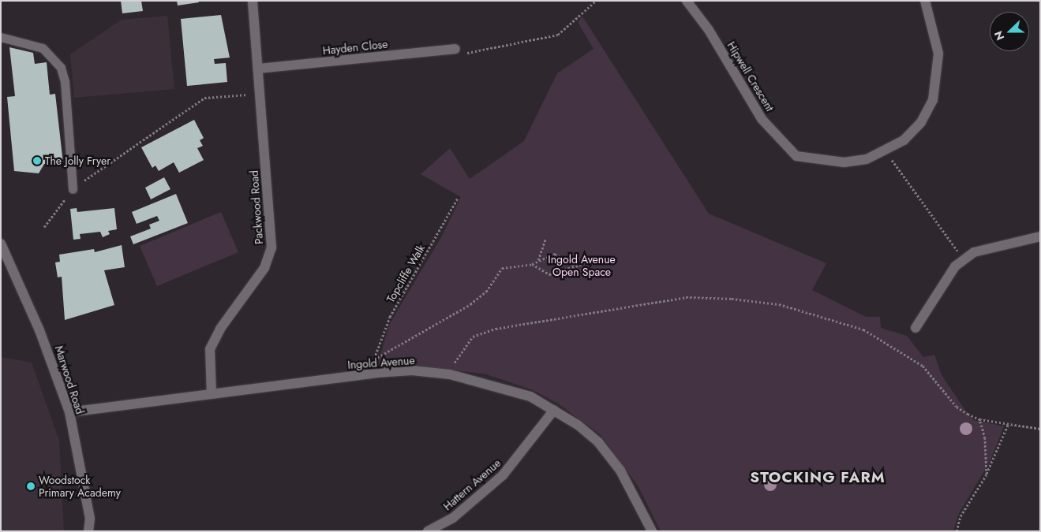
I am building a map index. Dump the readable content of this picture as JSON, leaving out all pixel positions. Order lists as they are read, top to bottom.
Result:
{
  "streets": {
    "street": [
      "Hayden Close",
      "Hipwell Crescent",
      "Packwood Road",
      "Ingold Avenue",
      "Marwood Road",
      "Hattern Avenue"
    ],
    "path": ["Topcliffe Walk"]
  },
  "crossings": [
    ["Hayden Close", "Packwood Road"],
    ["Packwood Road", "Ingold Avenue"],
    ["Topcliffe Walk", "Ingold Avenue"],
    ["Ingold Avenue", "Marwood Road"],
    ["Ingold Avenue", "Hattern Avenue"]
  ],
  "districts": ["STOCKING FARM"],
  "parks": ["Ingold Avenue Open Space"],
  "places": ["The Jolly Fryer", "Woodstock Primary Academy"],
  "north": "left"
}
